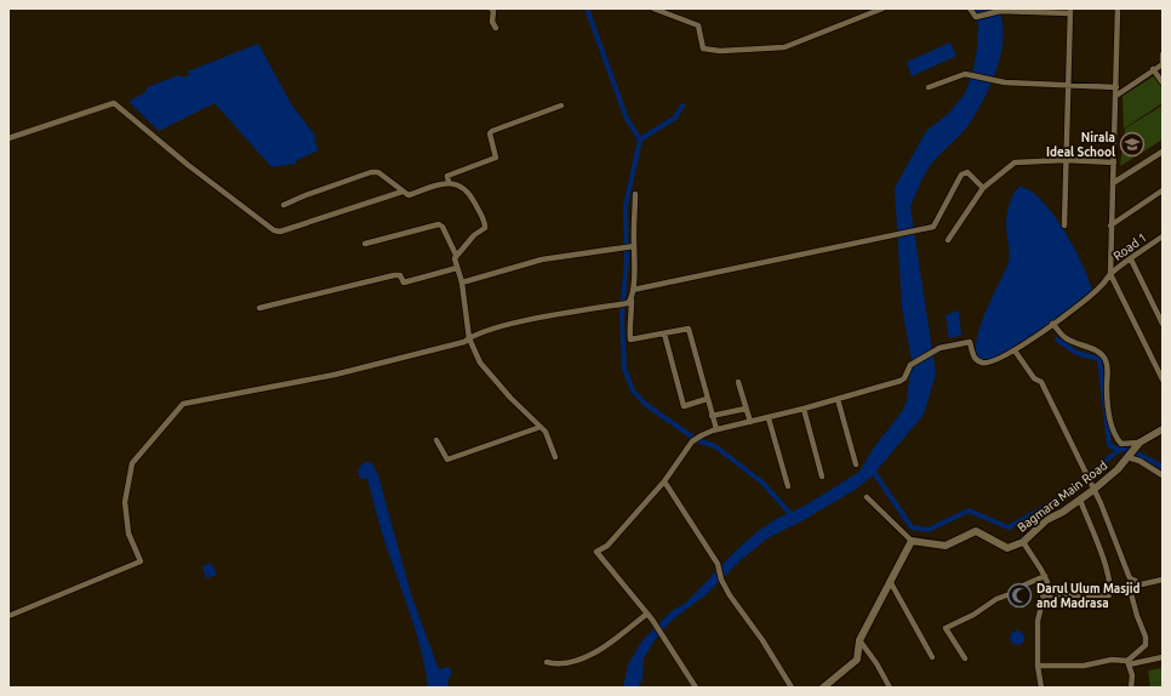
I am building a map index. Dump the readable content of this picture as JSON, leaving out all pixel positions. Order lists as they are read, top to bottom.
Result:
{
  "streets": {
    "street": ["Road 1", "Bagmara Main Road"]
  },
  "places": {
    "school or university": ["Nirala Ideal School"],
    "mosque": ["Darul Ulum Masjid and Madrasa"]
  }
}
